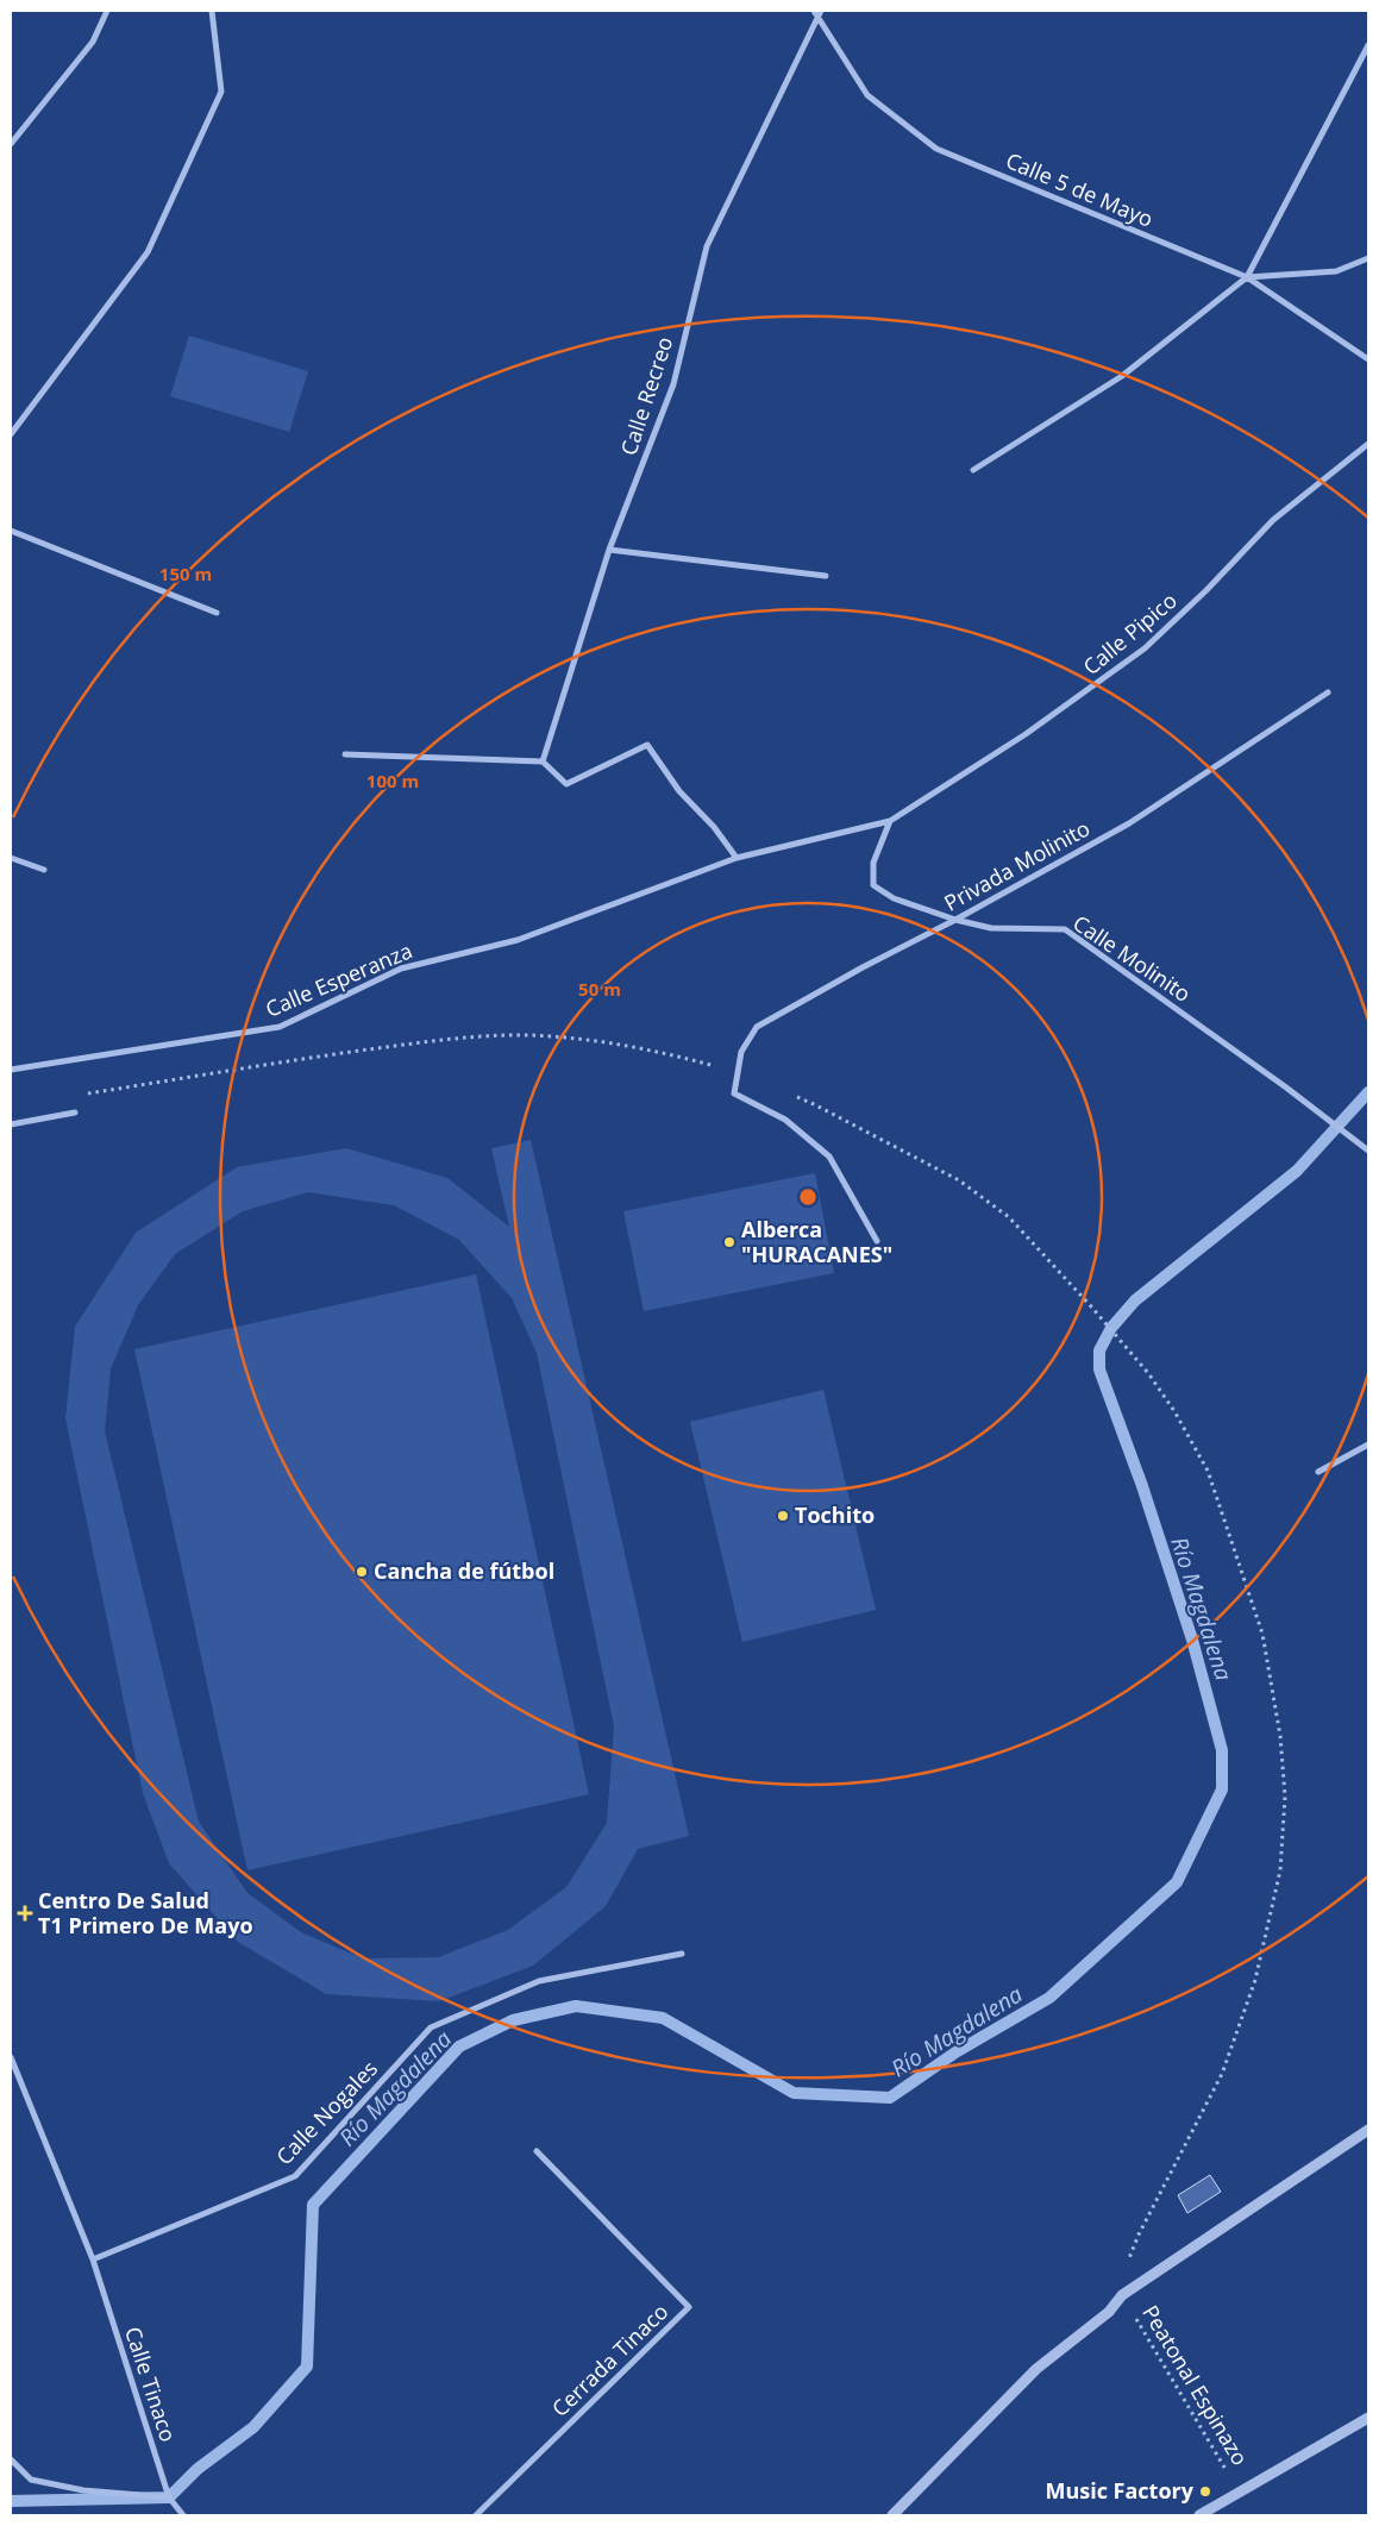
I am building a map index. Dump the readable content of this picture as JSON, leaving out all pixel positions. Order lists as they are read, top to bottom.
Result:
{
  "streets": {
    "street": [
      "Calle 5 de Mayo",
      "Calle Recreo",
      "Calle Pipico",
      "Privada Molinito",
      "Calle Molinito",
      "Calle Esperanza",
      "Calle Nogales",
      "Cerrada Tinaco",
      "Calle Tinaco"
    ],
    "path": ["Peatonal Espinazo"]
  },
  "crossings": [
    ["Calle 5 de Mayo", "Calle Recreo"],
    ["Calle Pipico", "Calle Molinito"],
    ["Calle Pipico", "Calle Esperanza"],
    ["Privada Molinito", "Calle Molinito"],
    ["Calle Molinito", "Calle Esperanza"],
    ["Calle Nogales", "Calle Tinaco"]
  ],
  "water": ["Río Magdalena"],
  "places": {
    "other": [
      "Alberca \"HURACANES\"",
      "Tochito",
      "Cancha de fútbol",
      "Music Factory"
    ],
    "health": ["Centro De Salud T1 Primero De Mayo"]
  },
  "rings": ["150 m", "100 m", "50 m"]
}
